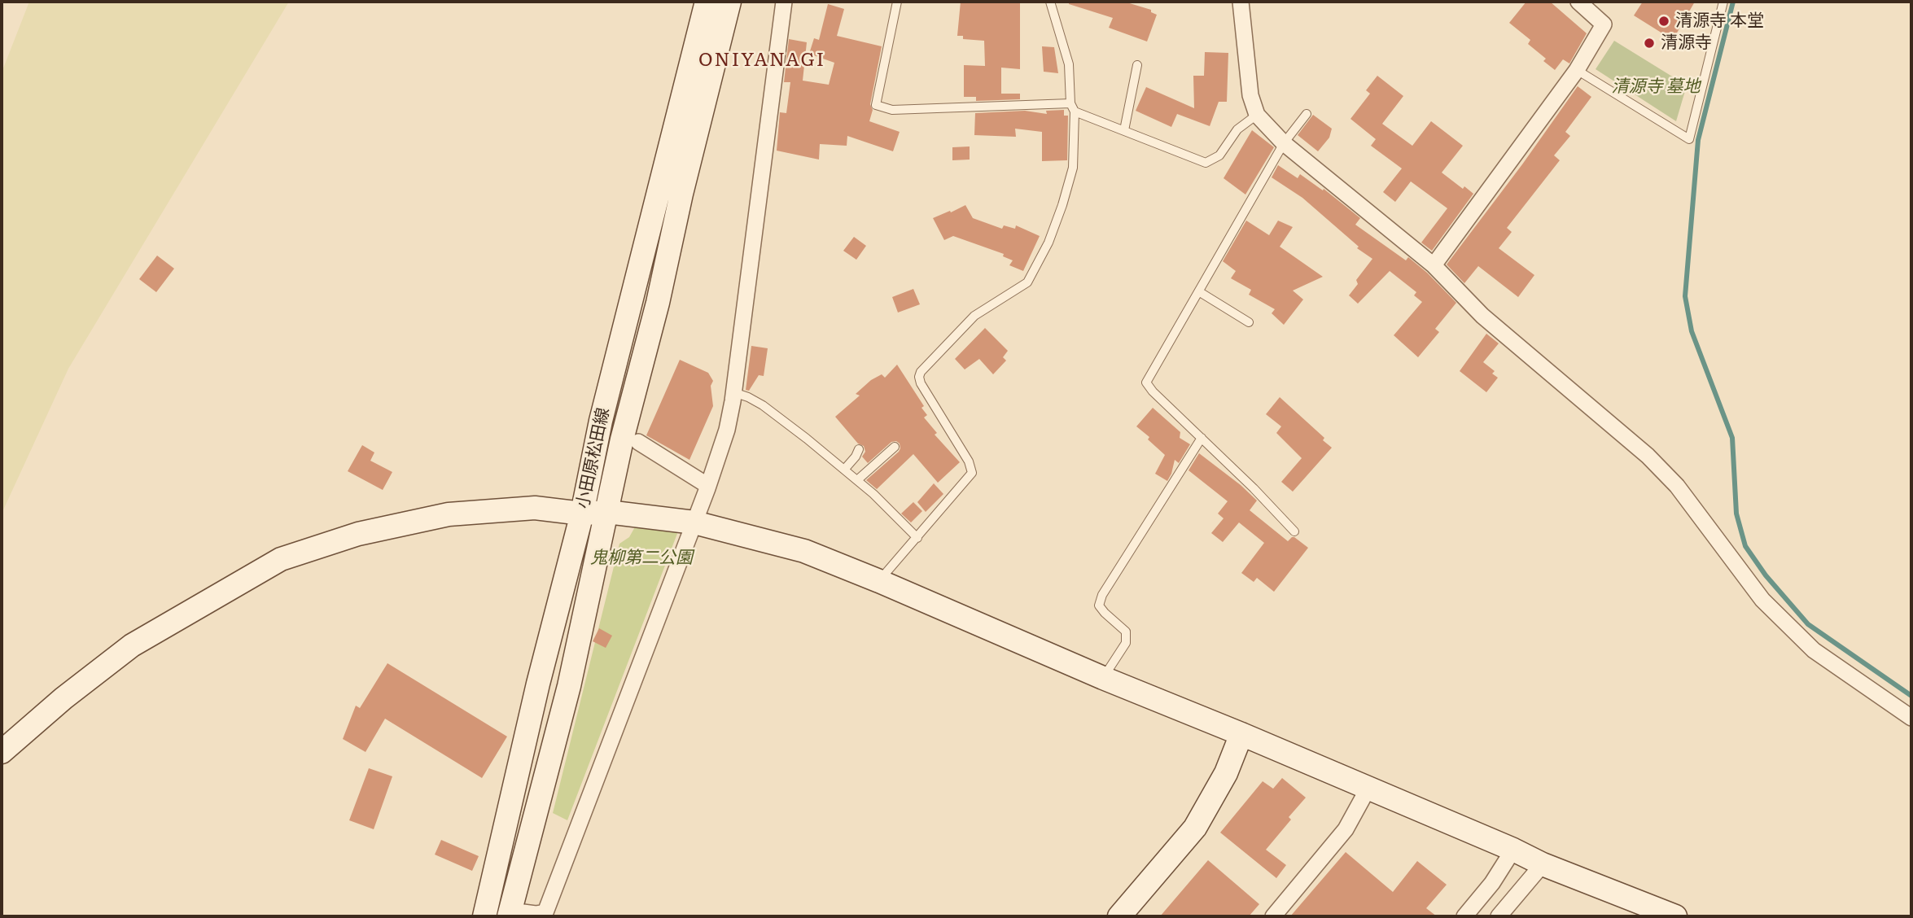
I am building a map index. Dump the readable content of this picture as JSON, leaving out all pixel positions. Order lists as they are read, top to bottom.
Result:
{
  "streets": {
    "street": ["小田原松田線"]
  },
  "districts": ["ONIYANAGI"],
  "parks": ["清源寺 墓地", "鬼柳第二公園"],
  "places": ["清源寺 本堂", "清源寺"]
}
